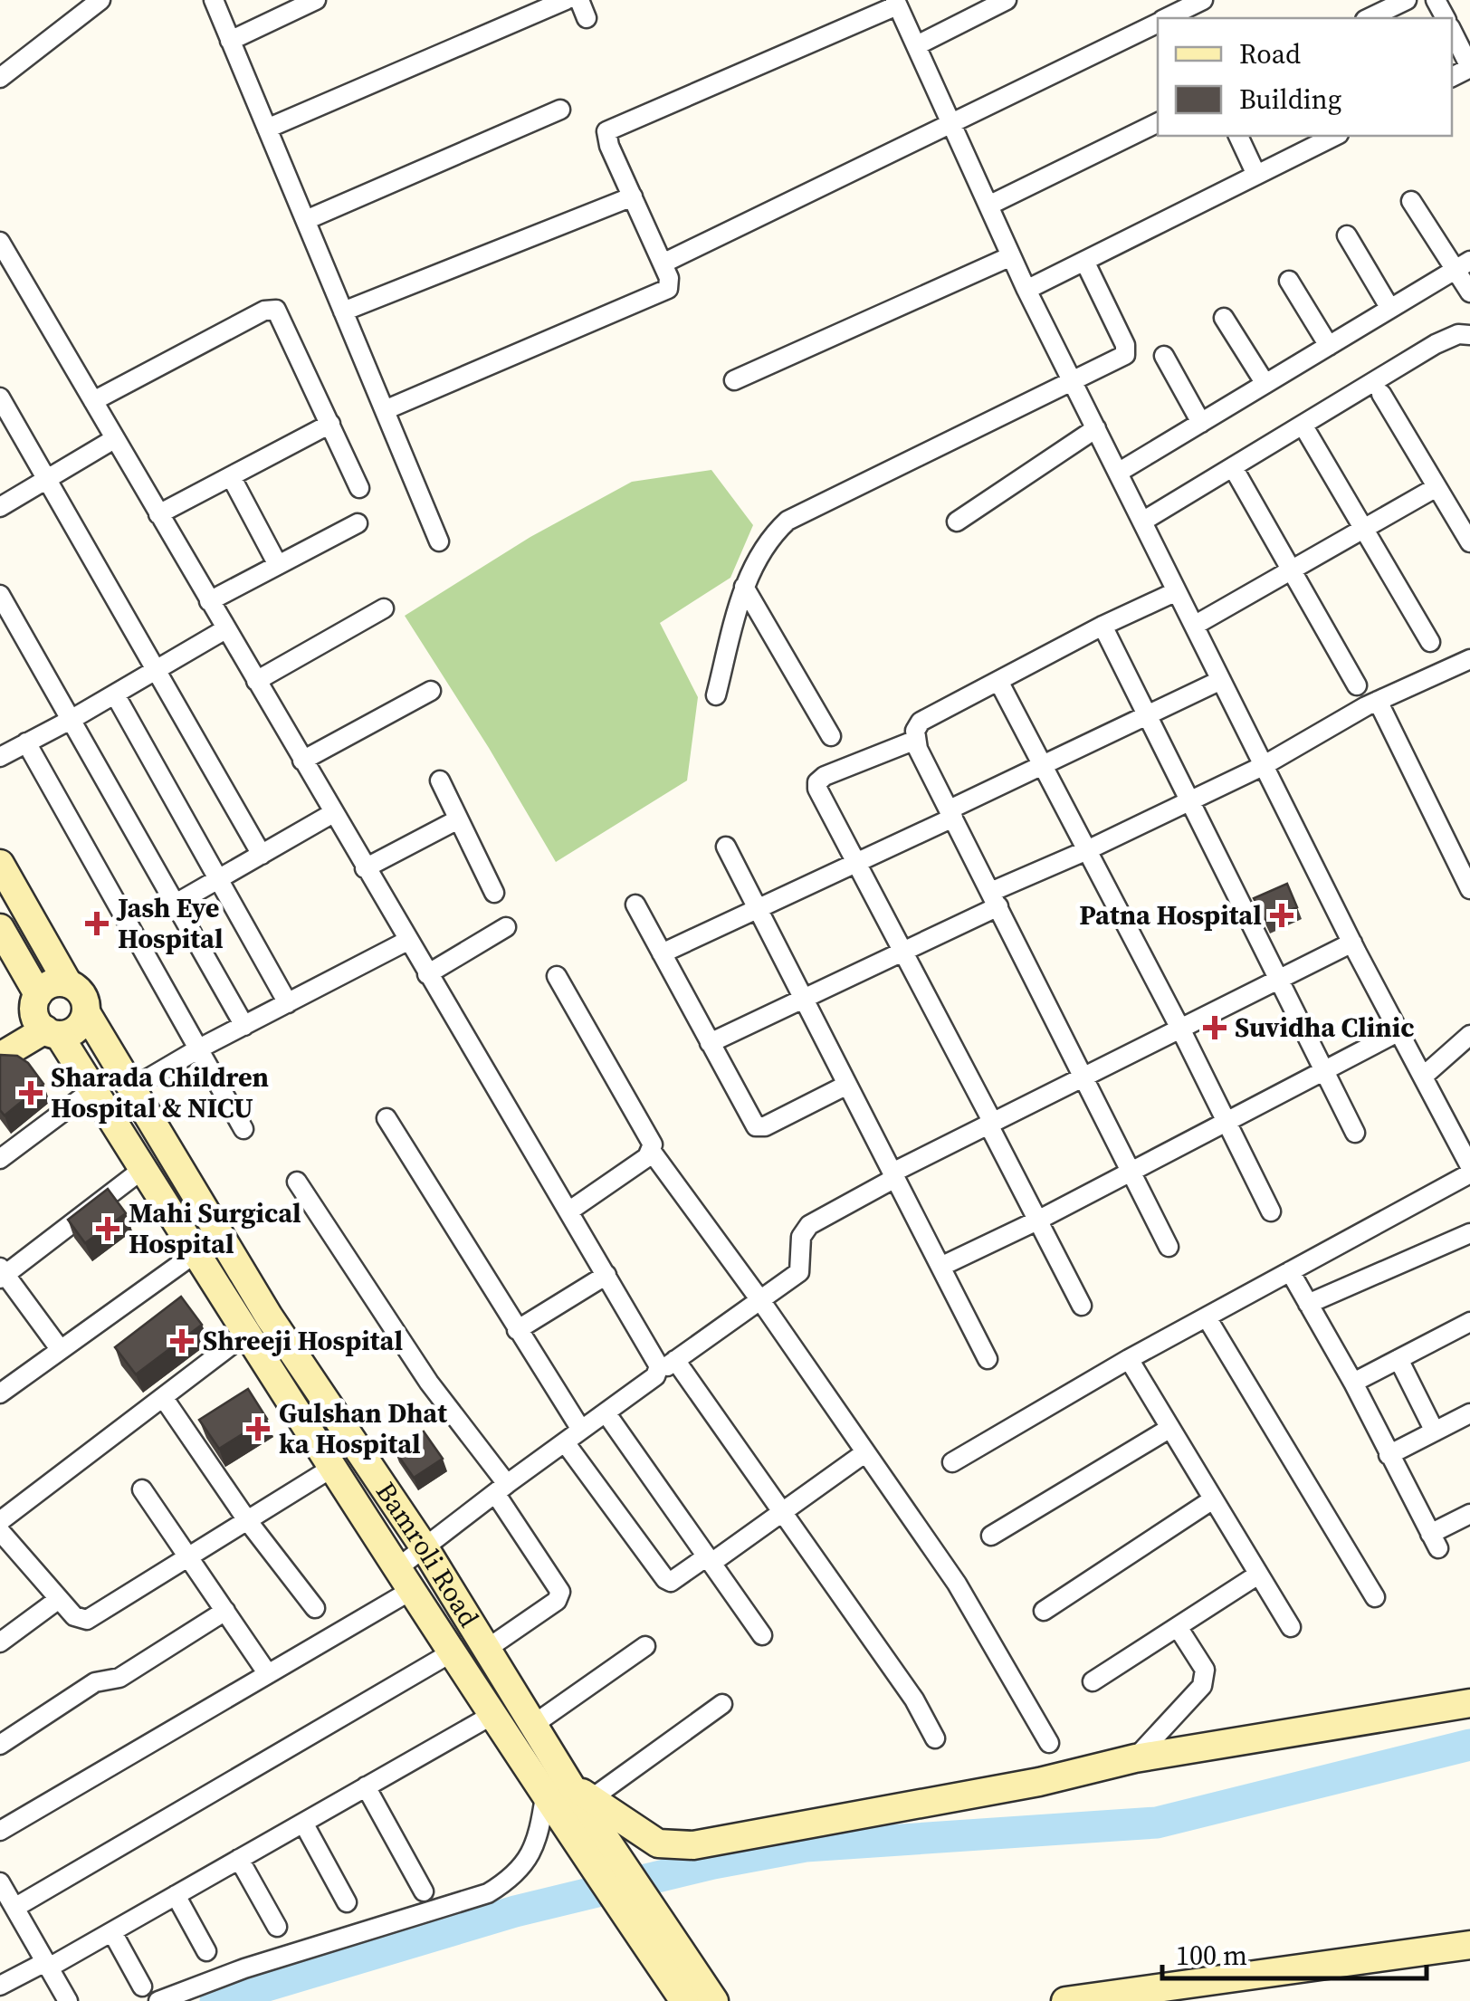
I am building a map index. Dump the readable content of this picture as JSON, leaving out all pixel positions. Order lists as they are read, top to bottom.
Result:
{
  "streets": {
    "street": ["Bamroli Road"]
  },
  "places": {
    "health": [
      "Patna Hospital",
      "Jash Eye Hospital",
      "Suvidha Clinic",
      "Sharada Children Hospital & NICU",
      "Mahi Surgical Hospital",
      "Shreeji Hospital",
      "Gulshan Dhat ka Hospital"
    ]
  },
  "legend": ["Road", "Building"],
  "scale_bar": "100 m"
}
